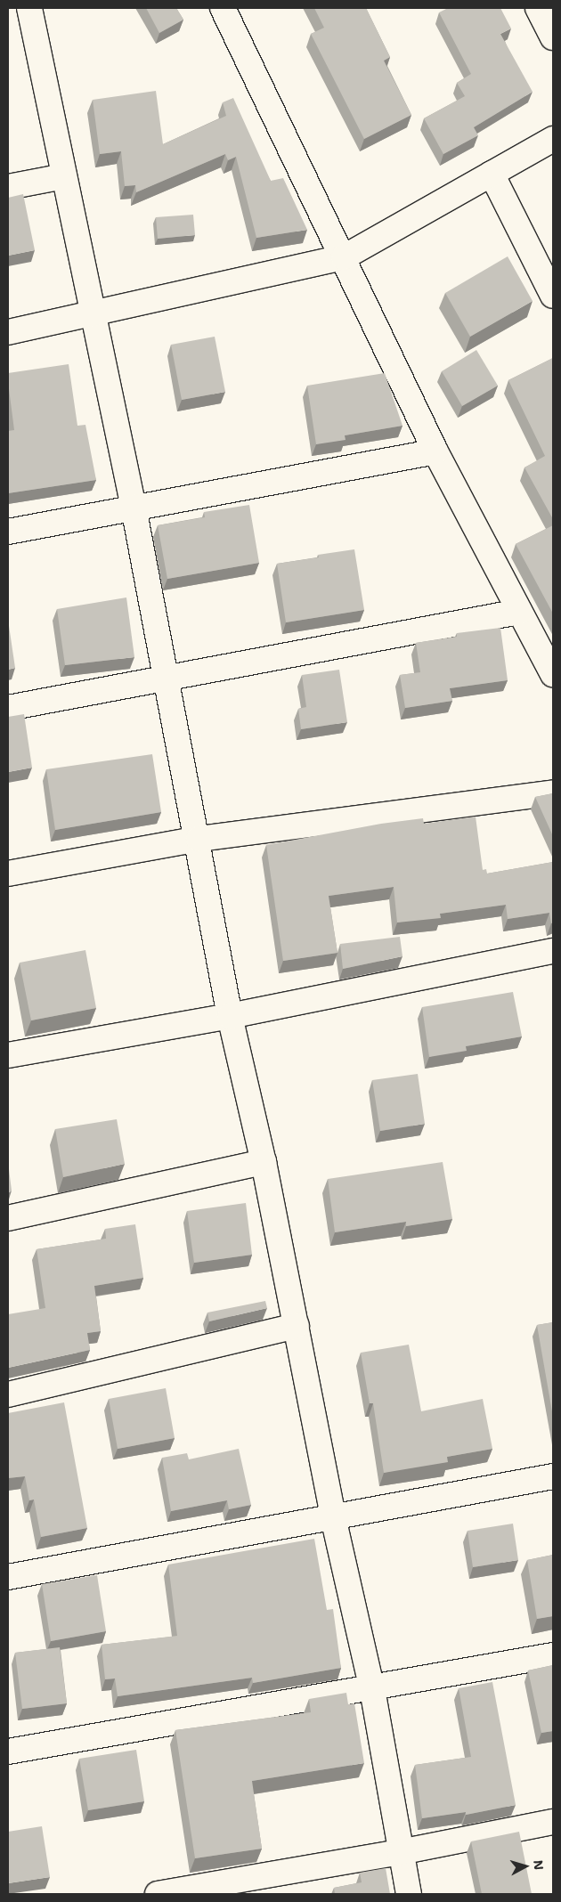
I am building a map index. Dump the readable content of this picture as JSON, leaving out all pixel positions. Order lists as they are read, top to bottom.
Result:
{
  "north": "right"
}
